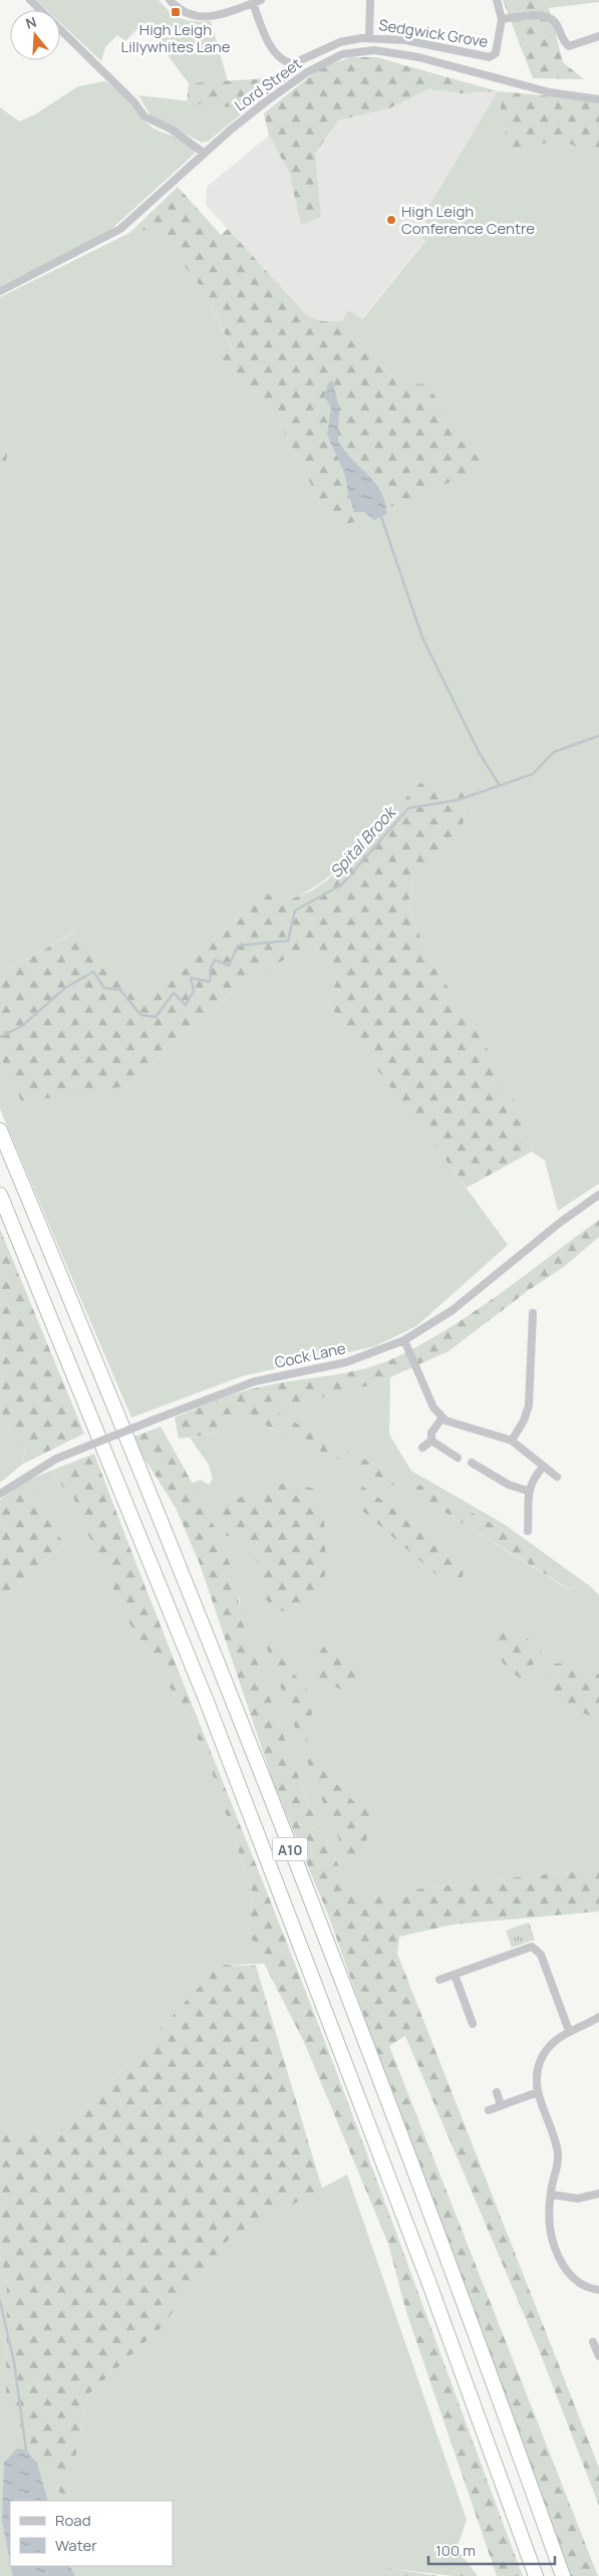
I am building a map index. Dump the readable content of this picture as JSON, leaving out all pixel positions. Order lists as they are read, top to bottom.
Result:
{
  "streets": {
    "highway": ["A10"],
    "street": ["Sedgwick Grove", "Lord Street", "Cock Lane"]
  },
  "water": ["Spital Brook"],
  "places": {
    "transit": ["High Leigh Lillywhites Lane"],
    "other": ["High Leigh Conference Centre"]
  },
  "legend": ["Road", "Water"],
  "scale_bar": "100 m",
  "north": "top"
}
